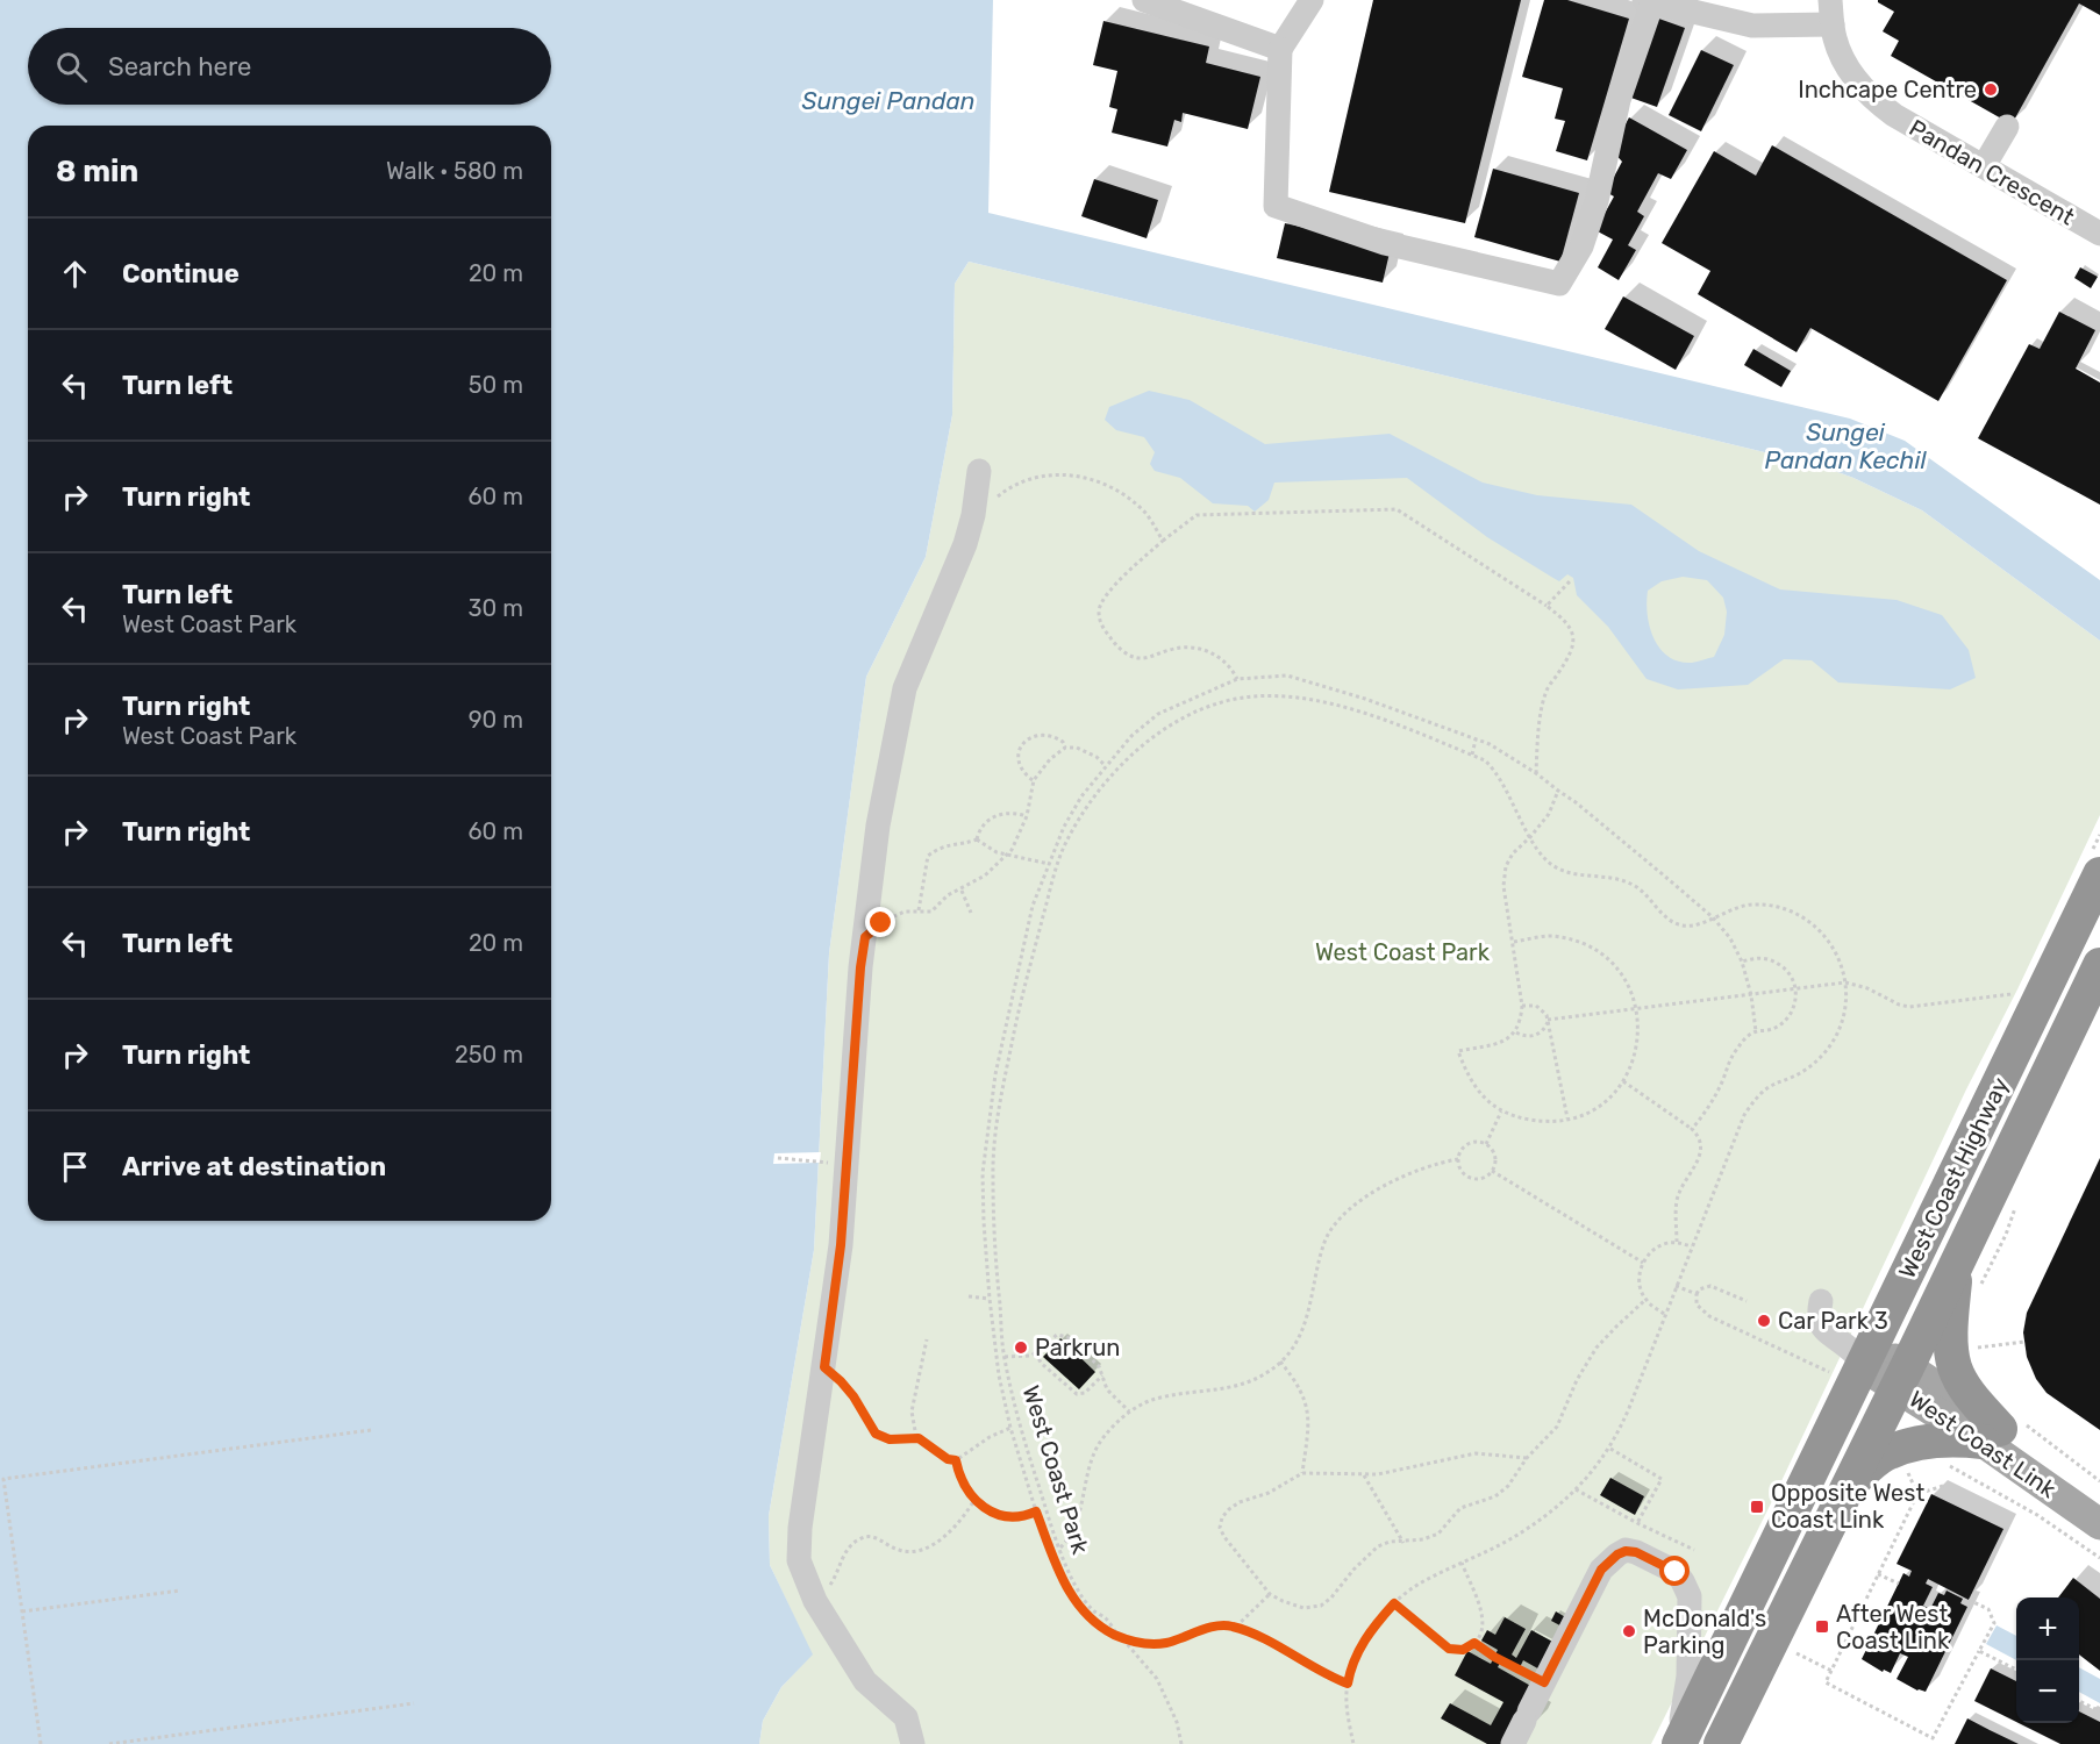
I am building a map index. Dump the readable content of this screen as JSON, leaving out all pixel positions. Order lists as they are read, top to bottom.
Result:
{
  "streets": {
    "highway": ["West Coast Highway"],
    "main road": ["West Coast Link"],
    "street": ["Pandan Crescent"],
    "path": ["West Coast Park"]
  },
  "crossings": [
    ["West Coast Highway", "West Coast Link"]
  ],
  "water": ["Sungei Pandan", "Sungei Pandan Kechil"],
  "parks": ["West Coast Park"],
  "places": {
    "other": [
      "Inchcape Centre",
      "Car Park 3",
      "Parkrun",
      "McDonald's Parking"
    ],
    "transit": ["Opposite West Coast Link", "After West Coast Link"]
  },
  "page": {
    "search": "Search here",
    "heading": ["8 min", "Walk · 580 m"],
    "list": [
      ["Continue", "20 m"],
      ["Turn left", "50 m"],
      ["Turn right", "60 m"],
      ["Turn left", "West Coast Park", "30 m"],
      ["Turn right", "West Coast Park", "90 m"],
      ["Turn right", "60 m"],
      ["Turn left", "20 m"],
      ["Turn right", "250 m"],
      "Arrive at destination"
    ],
    "map_buttons": ["+", "−"]
  }
}
